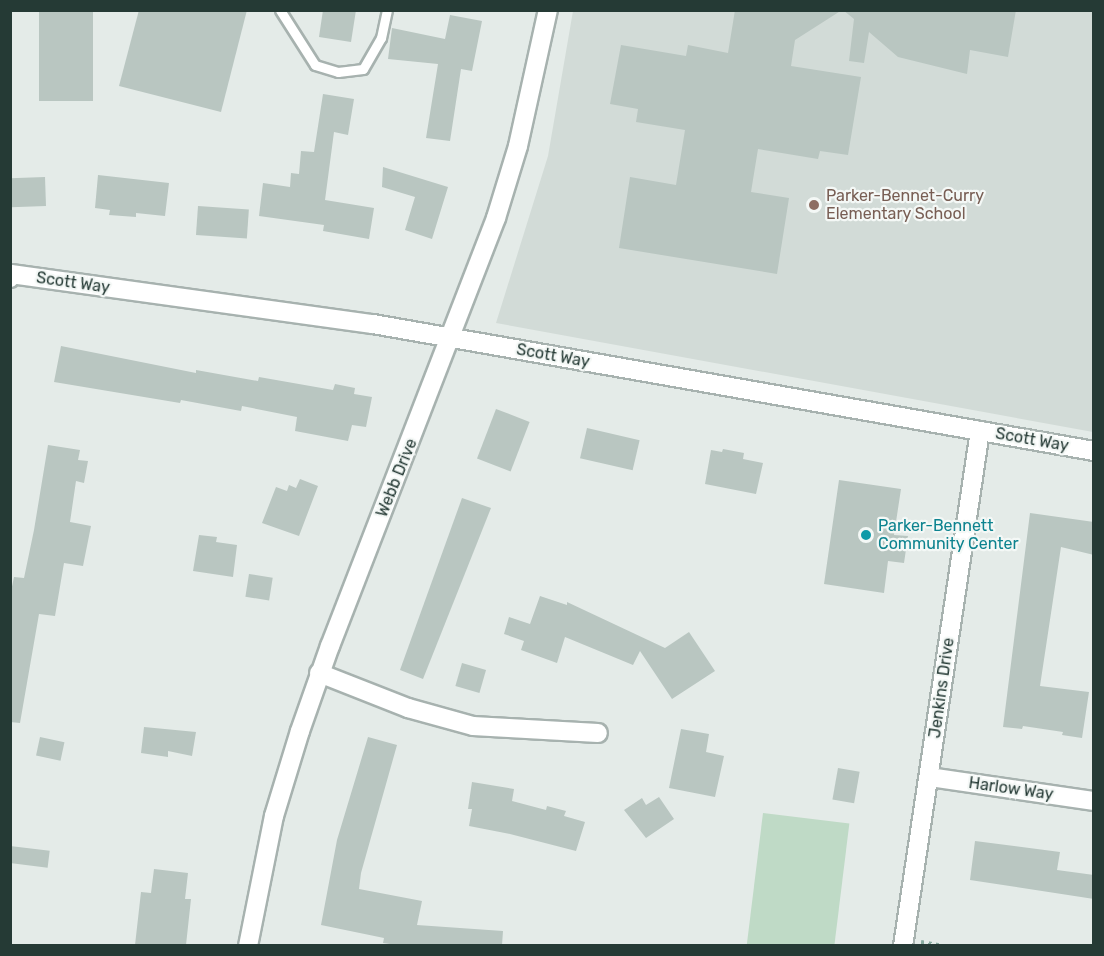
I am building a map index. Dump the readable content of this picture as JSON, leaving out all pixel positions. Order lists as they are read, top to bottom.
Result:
{
  "streets": {
    "street": [
      "Scott Way",
      "Webb Drive",
      "Jenkins Drive",
      "Harlow Way"
    ]
  },
  "crossings": [
    ["Scott Way", "Webb Drive"],
    ["Scott Way", "Jenkins Drive"],
    ["Jenkins Drive", "Harlow Way"]
  ],
  "places": ["Parker-Bennet-Curry Elementary School", "Parker-Bennett Community Center"]
}
